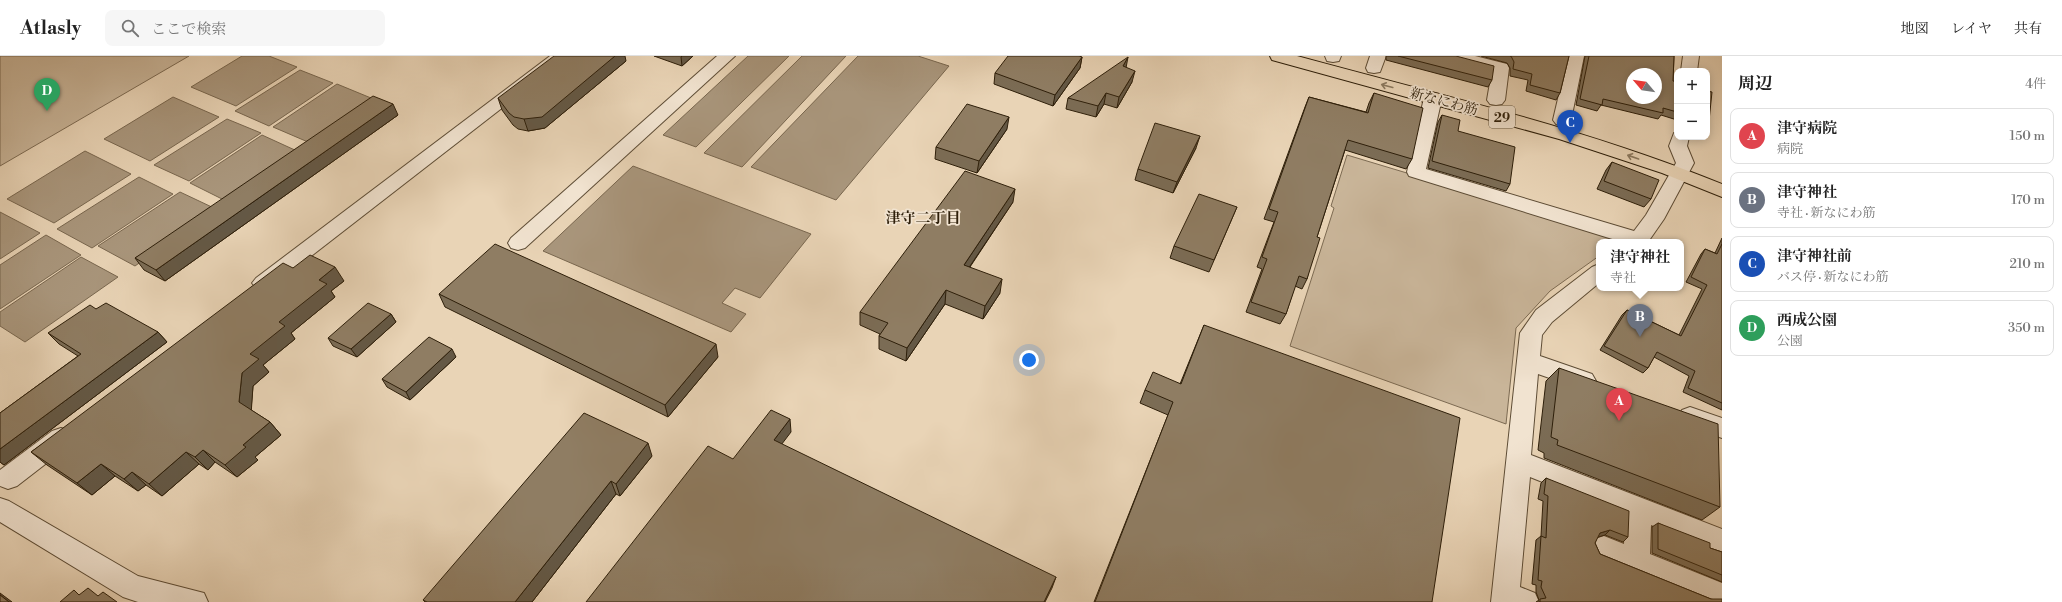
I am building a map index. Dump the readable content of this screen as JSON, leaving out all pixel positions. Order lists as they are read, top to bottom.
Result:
{
  "streets": {
    "main road": ["新なにわ筋", "29"]
  },
  "districts": ["津守二丁目"],
  "north": "top left",
  "page": {
    "header": "Atlasly",
    "search": "ここで検索",
    "nav": ["地図", "レイヤ", "共有"],
    "heading": ["周辺", "4件"],
    "map_buttons": ["+", "−"],
    "pins": [
      "D",
      "C",
      "B",
      "A"
    ],
    "list": [
      {
        "mark": "A",
        "name": "津守病院",
        "note": "病院",
        "value": "150 m"
      },
      {
        "mark": "B",
        "name": "津守神社",
        "note": "寺社 · 新なにわ筋",
        "value": "170 m"
      },
      {
        "mark": "C",
        "name": "津守神社前",
        "note": "バス停 · 新なにわ筋",
        "value": "210 m"
      },
      {
        "mark": "D",
        "name": "西成公園",
        "note": "公園",
        "value": "350 m"
      }
    ],
    "popup": ["津守神社", "寺社"]
  }
}
